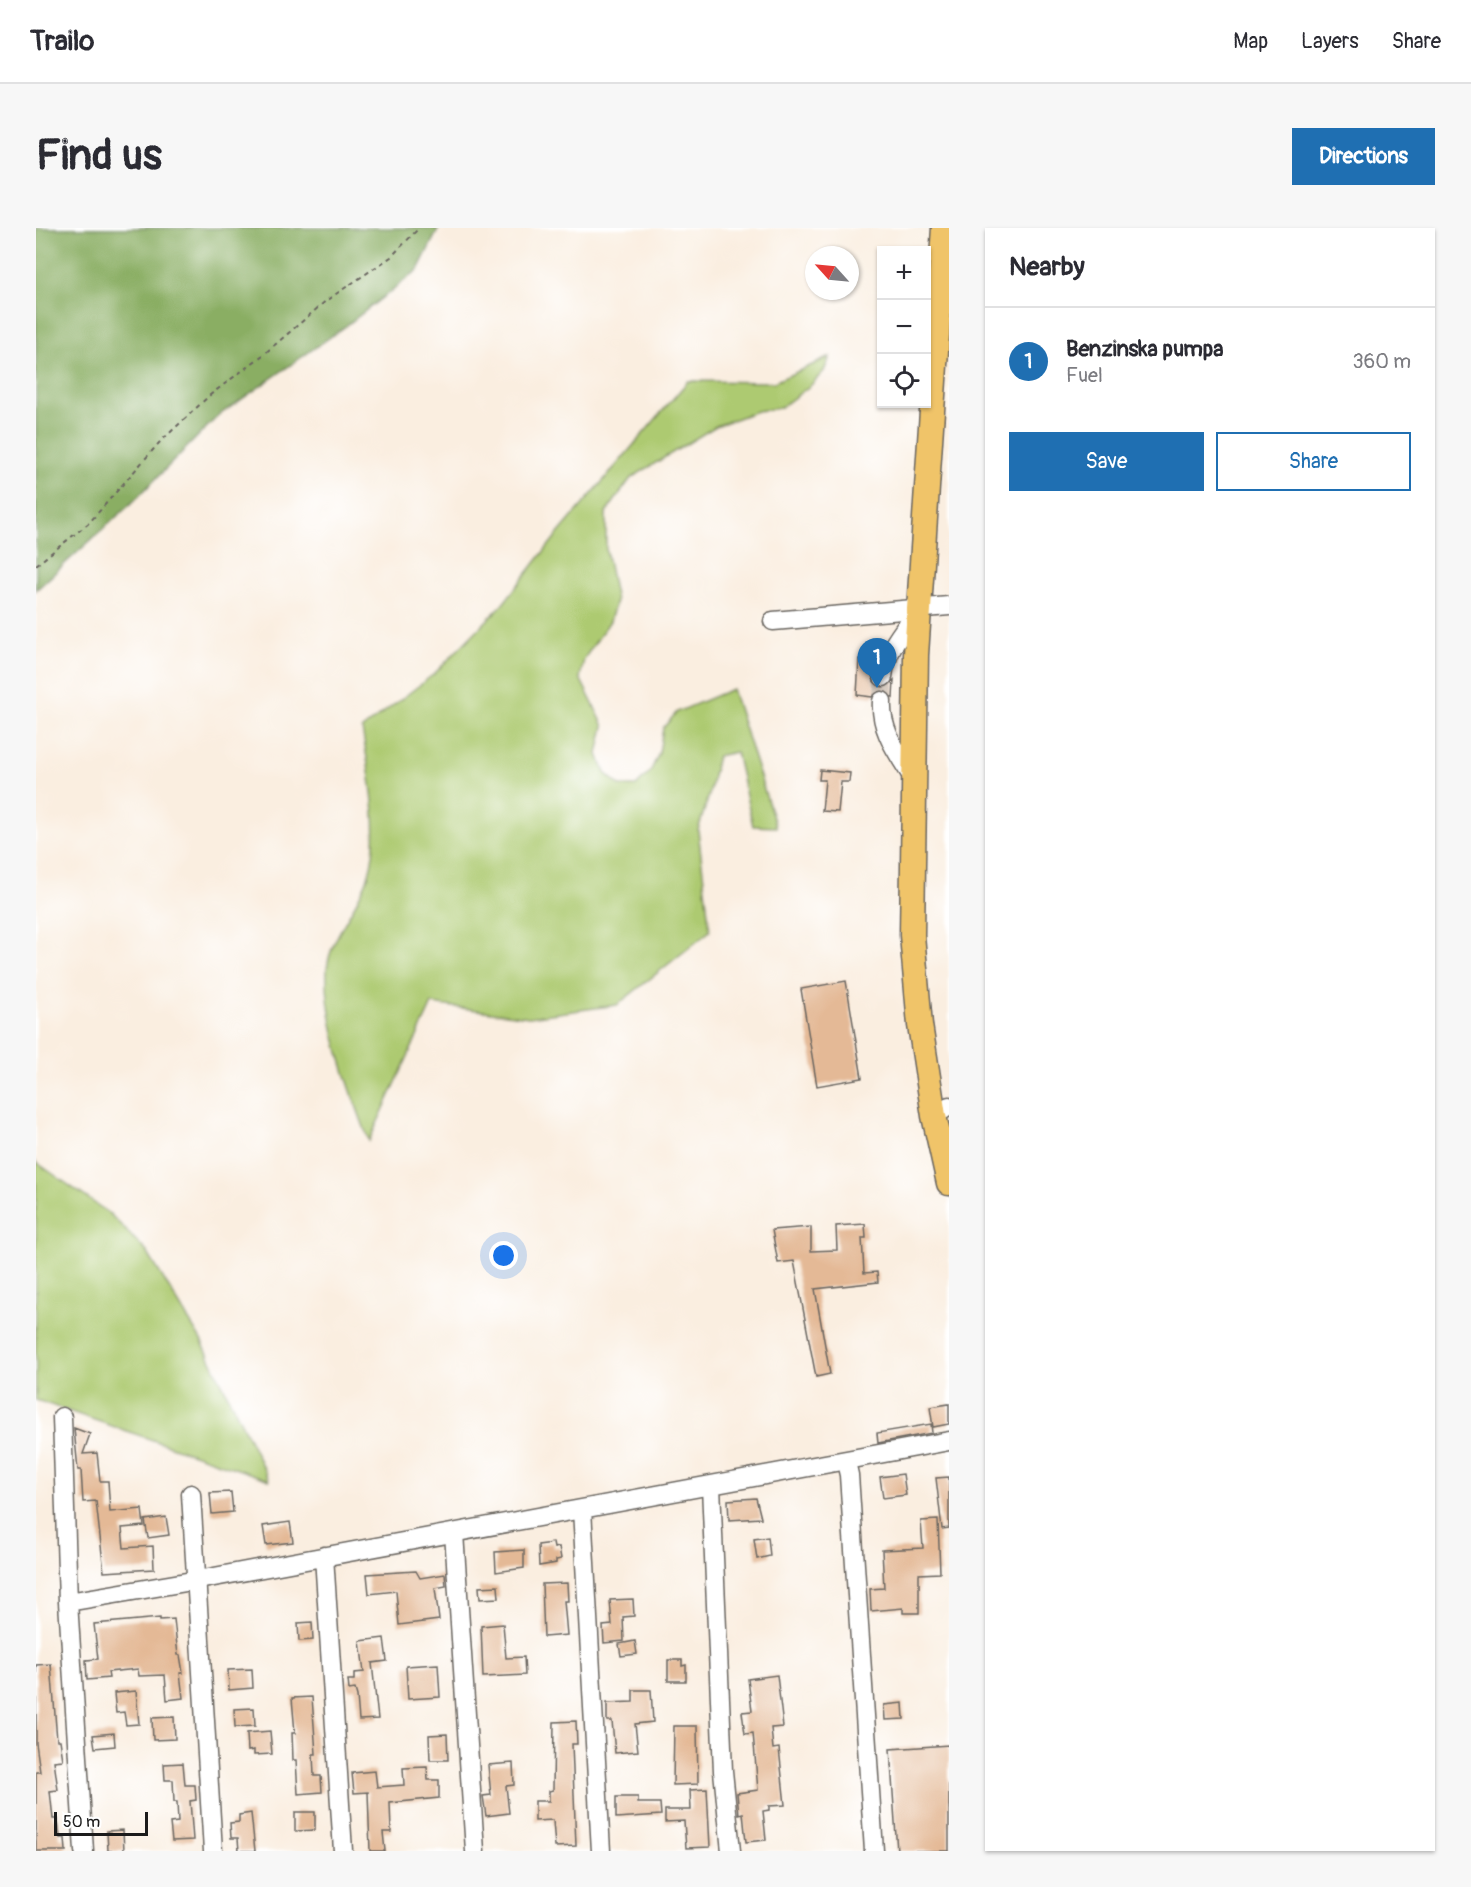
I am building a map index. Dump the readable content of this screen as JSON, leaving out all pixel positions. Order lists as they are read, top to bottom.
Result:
{
  "scale_bar": "50 m",
  "north": "top left",
  "page": {
    "header": "Trailo",
    "nav": ["Map", "Layers", "Share"],
    "buttons": [
      "Directions",
      ["Save", "Share"]
    ],
    "title": "Find us",
    "heading": "Nearby",
    "map_buttons": ["+", "−"],
    "list": [
      {
        "mark": "1",
        "name": "Benzinska pumpa",
        "note": "Fuel",
        "value": "360 m"
      }
    ],
    "pins": "1",
    "scale": "50 m"
  }
}
